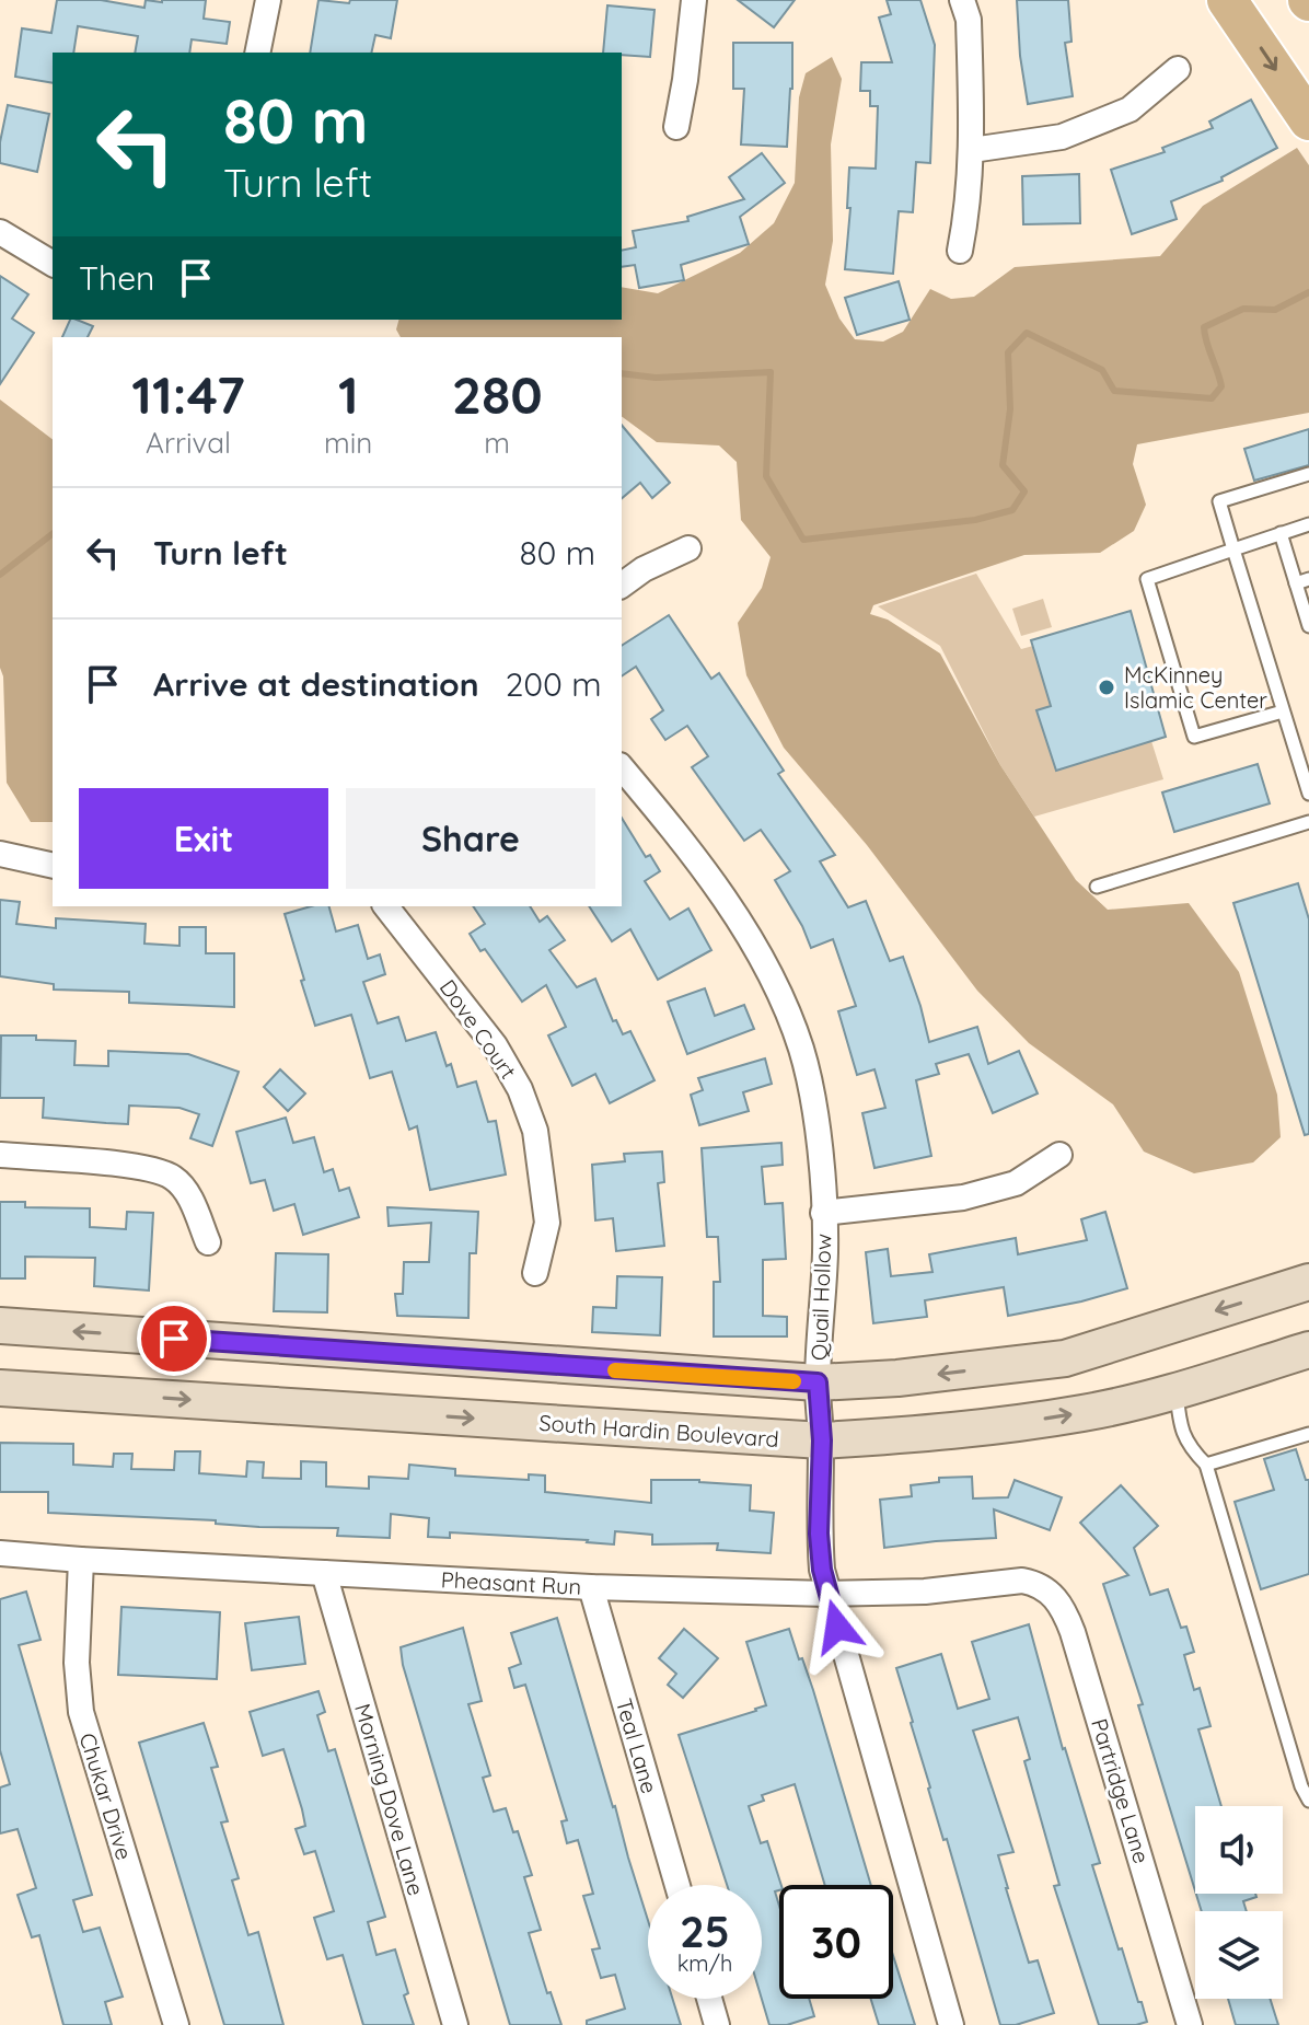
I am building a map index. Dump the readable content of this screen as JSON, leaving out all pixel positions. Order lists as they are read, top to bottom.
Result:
{
  "streets": {
    "main road": ["South Hardin Boulevard"],
    "street": [
      "Dove Court",
      "Quail Hollow",
      "Pheasant Run",
      "Teal Lane",
      "Partridge Lane",
      "Chukar Drive",
      "Morning Dove Lane"
    ]
  },
  "crossings": [
    ["Quail Hollow", "South Hardin Boulevard"],
    ["Quail Hollow", "Pheasant Run"],
    ["Pheasant Run", "Teal Lane"],
    ["Pheasant Run", "Partridge Lane"],
    ["Pheasant Run", "Chukar Drive"],
    ["Pheasant Run", "Morning Dove Lane"]
  ],
  "places": ["McKinney Islamic Center"],
  "page": {
    "turn": ["80 m", "Turn left"],
    "then": "Then",
    "eta": [
      "11:47",
      "Arrival",
      "1",
      "min",
      "280",
      "m"
    ],
    "list": [
      {
        "name": "Turn left",
        "value": "80 m"
      },
      {
        "name": "Arrive at destination",
        "value": "200 m"
      }
    ],
    "buttons": ["Exit", "Share"],
    "speed": "25 km/h",
    "limit": "30"
  }
}
